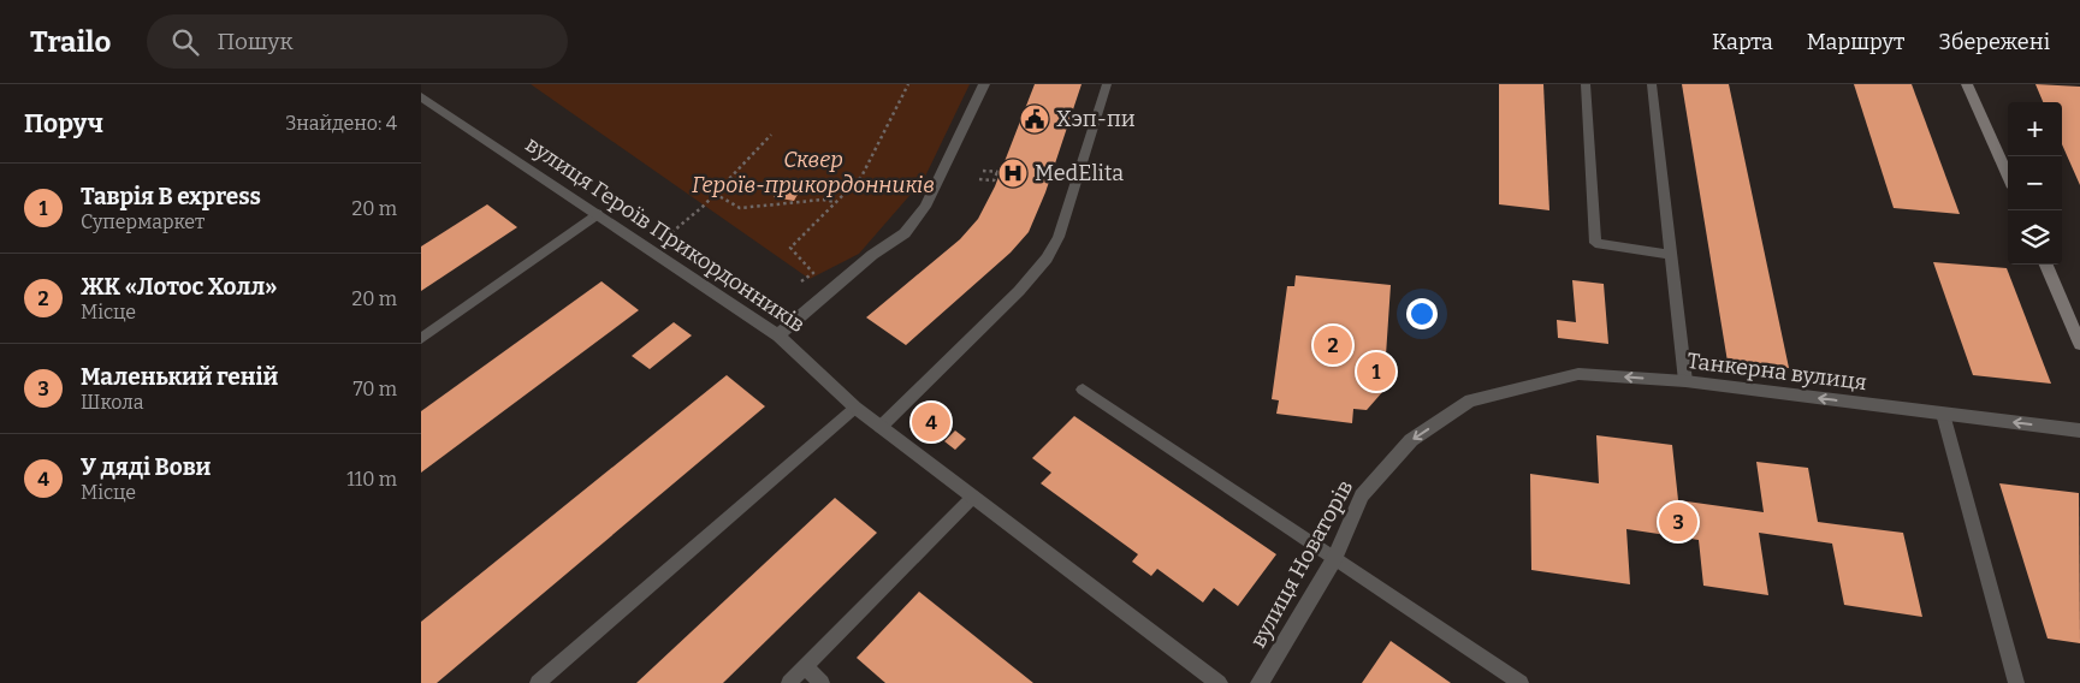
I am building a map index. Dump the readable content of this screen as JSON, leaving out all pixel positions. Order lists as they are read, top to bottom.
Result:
{
  "streets": {
    "street": ["вулиця Героїв Прикордонників", "Танкерна вулиця", "вулиця Новаторів"]
  },
  "crossings": [
    ["Танкерна вулиця", "вулиця Новаторів"]
  ],
  "one_way": ["Танкерна вулиця", "вулиця Новаторів"],
  "parks": ["Сквер Героїв-прикордонників"],
  "places": {
    "public building": ["Хэп-пи"],
    "hospital": ["MedElita"]
  },
  "page": {
    "header": "Trailo",
    "search": "Пошук",
    "nav": ["Карта", "Маршрут", "Збережені"],
    "heading": ["Поруч", "Знайдено: 4"],
    "map_buttons": ["+", "−"],
    "list": [
      {
        "mark": "1",
        "name": "Таврія В express",
        "note": "Супермаркет",
        "value": "20 m"
      },
      {
        "mark": "2",
        "name": "ЖК «Лотос Холл»",
        "note": "Місце",
        "value": "20 m"
      },
      {
        "mark": "3",
        "name": "Маленький геній",
        "note": "Школа",
        "value": "70 m"
      },
      {
        "mark": "4",
        "name": "У дяді Вови",
        "note": "Місце",
        "value": "110 m"
      }
    ],
    "pins": [
      "2",
      "1",
      "4",
      "3"
    ]
  }
}
